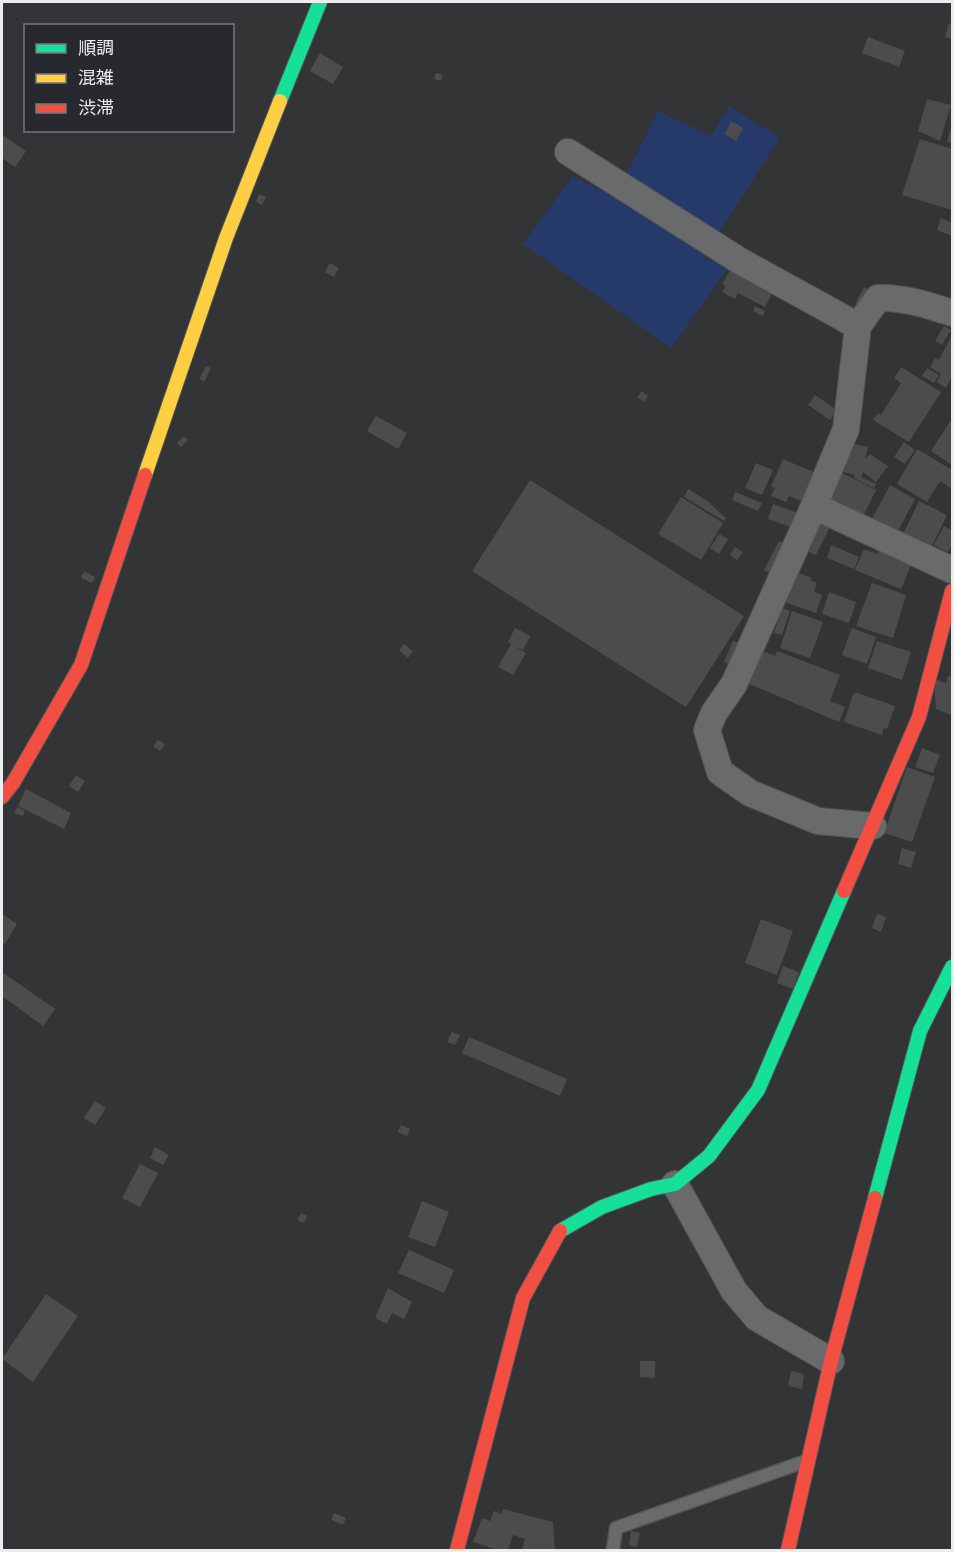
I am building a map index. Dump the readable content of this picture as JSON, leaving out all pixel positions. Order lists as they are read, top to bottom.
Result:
{
  "legend": ["順調", "混雑", "渋滞"]
}
